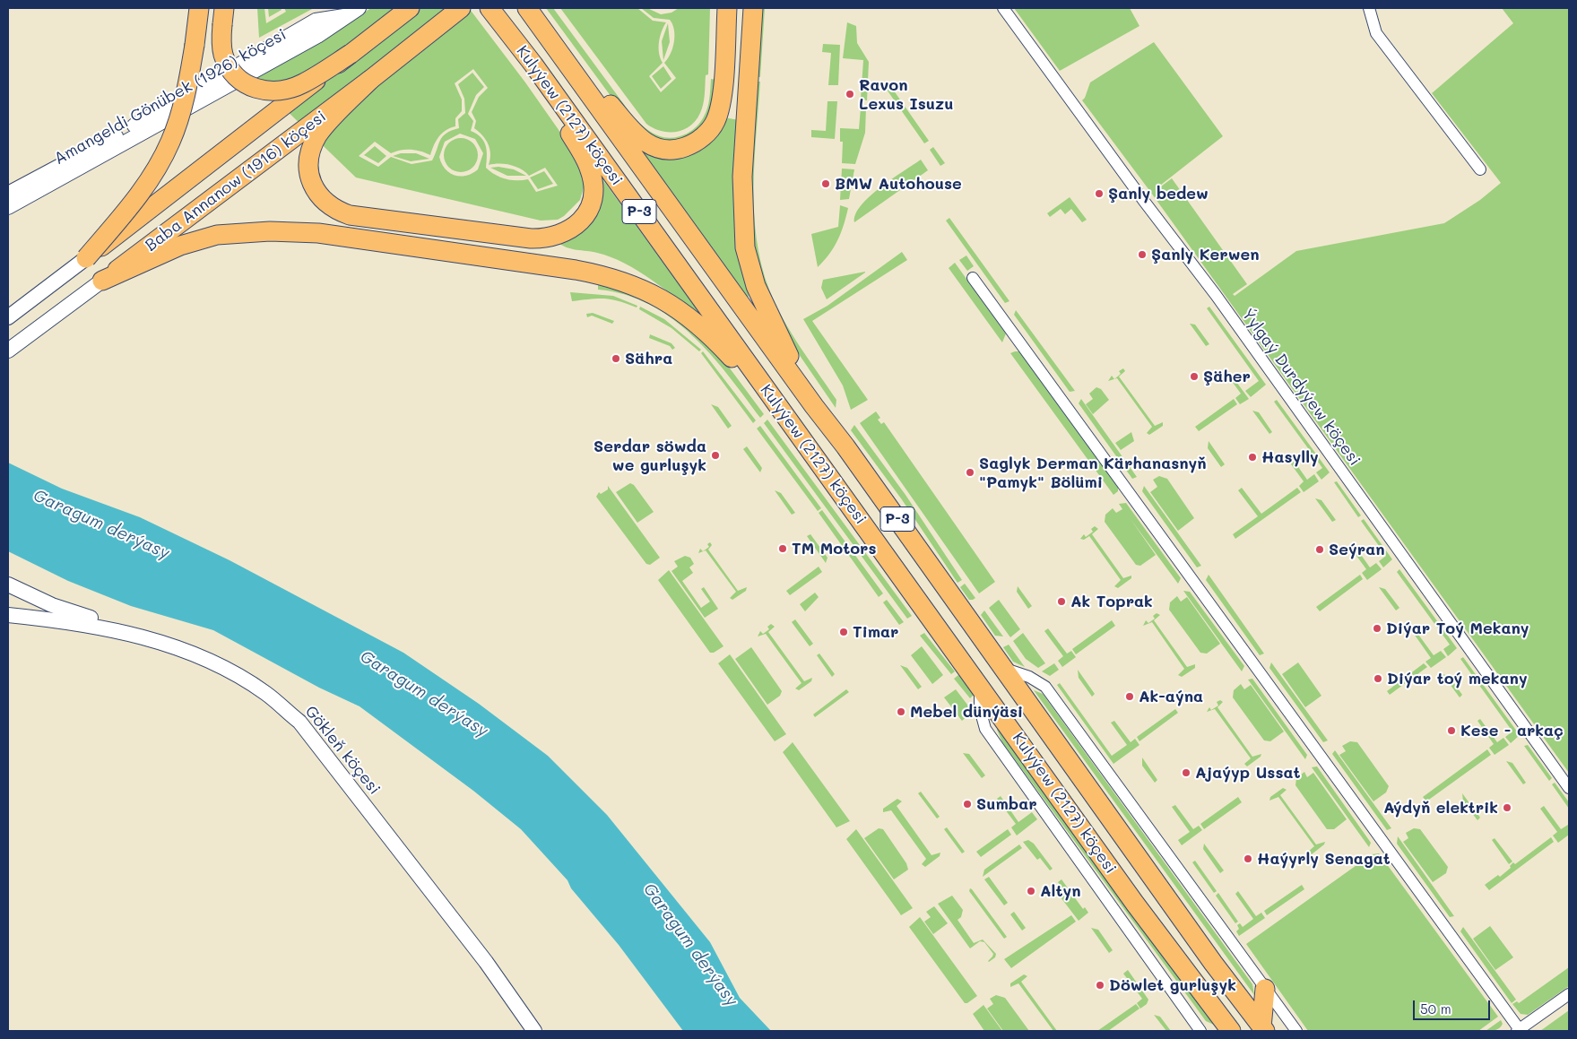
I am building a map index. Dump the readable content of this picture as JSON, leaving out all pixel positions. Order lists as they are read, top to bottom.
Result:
{
  "streets": {
    "main road": ["Kulyýew (2127) köçesi", "Baba Annanow (1916) köçesi", "P-3"],
    "street": ["Amangeldi Gönübek (1926) köçesi", "Ýylgaý Durdyýew köçesi", "Gökleň köçesi"]
  },
  "water": ["Garagum derýasy"],
  "places": [
    "Ravon Lexus Isuzu",
    "BMW Autohouse",
    "Şanly bedew",
    "Şanly Kerwen",
    "Sähra",
    "Şäher",
    "Serdar söwda we gurluşyk",
    "Hasylly",
    "Saglyk Derman Kärhanasnyň \"Pamyk\" Bölümi",
    "TM Motors",
    "Seýran",
    "Ak Toprak",
    "Diýar Toý Mekany",
    "Timar",
    "Diýar toý mekany",
    "Ak-aýna",
    "Mebel dünýäsi",
    "Kese - arkaç",
    "Ajaýyp Ussat",
    "Sumbar",
    "Aýdyň elektrik",
    "Haýyrly Senagat",
    "Altyn",
    "Döwlet gurluşyk"
  ],
  "scale_bar": "50 m"
}
